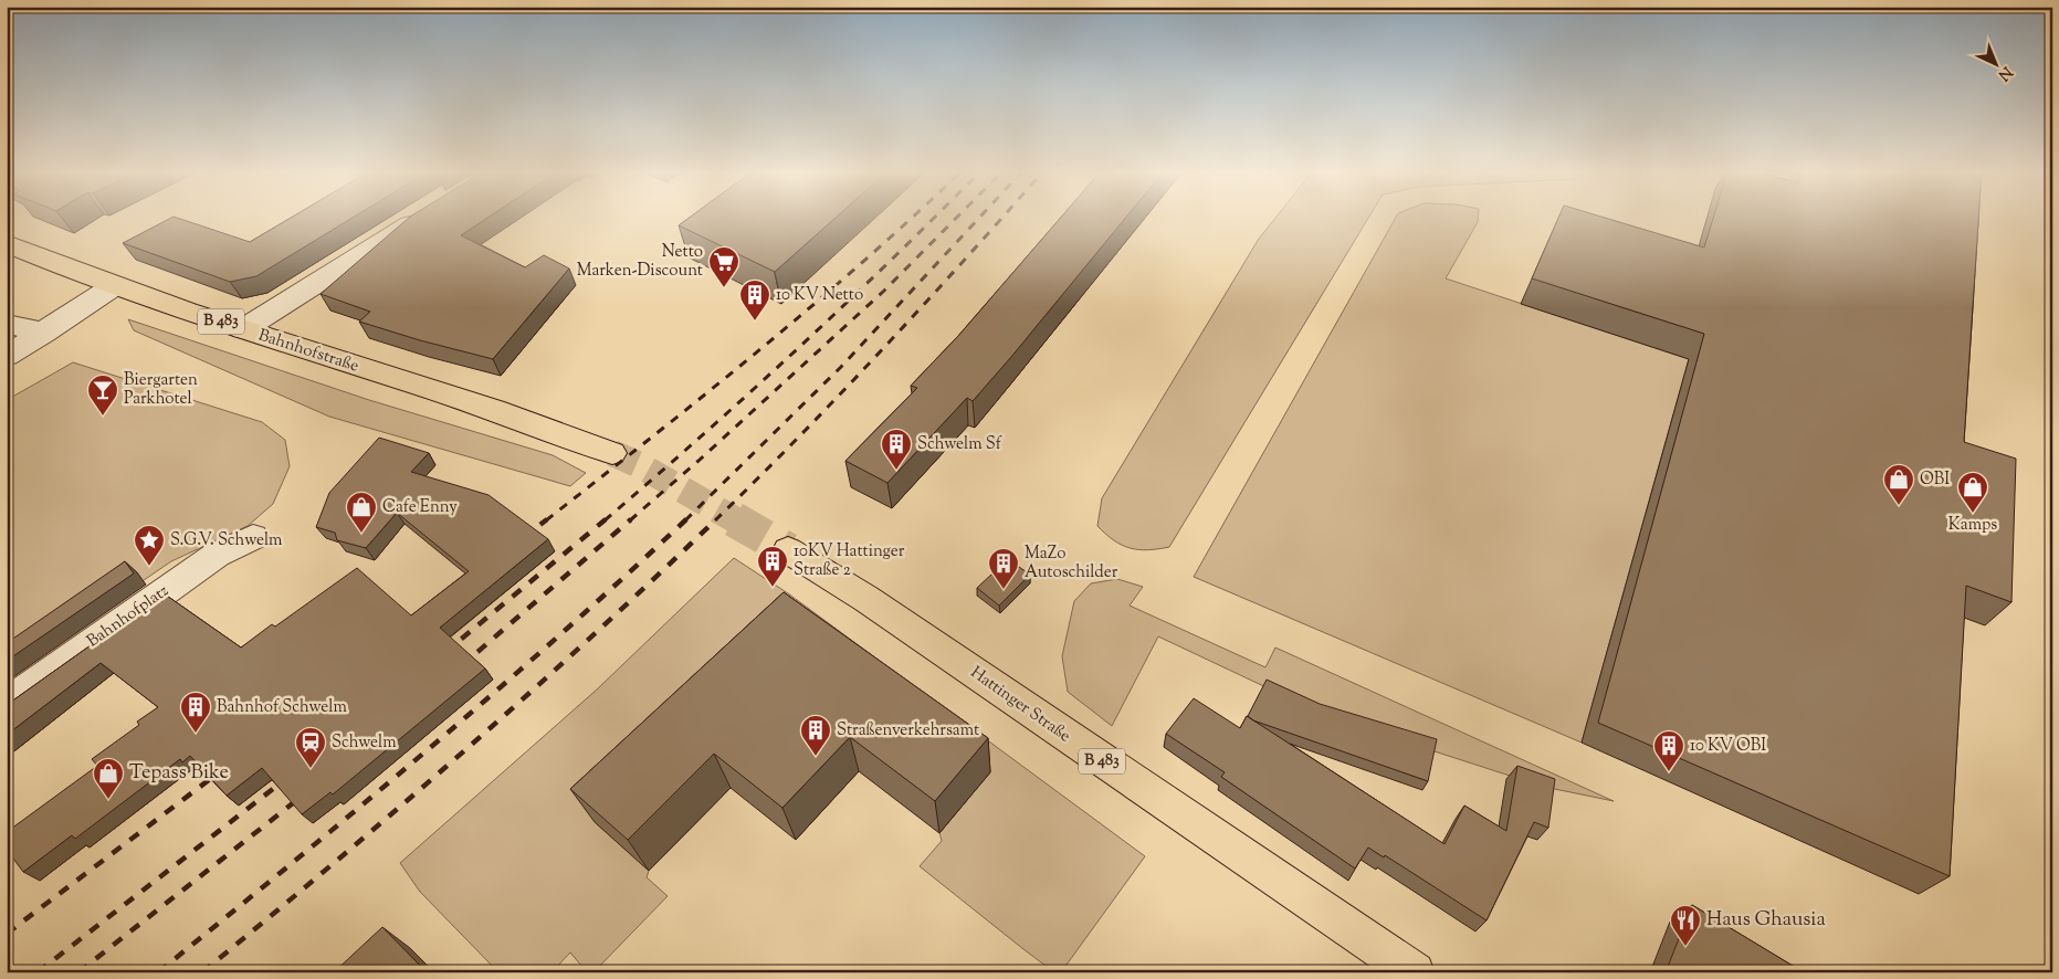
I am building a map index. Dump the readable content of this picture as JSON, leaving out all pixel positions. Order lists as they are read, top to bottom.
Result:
{
  "streets": {
    "main road": ["B 483", "Bahnhofstraße", "Hattinger Straße"],
    "street": ["Bahnhofplatz"]
  },
  "places": {
    "supermarket": ["Netto Marken-Discount"],
    "building": [
      "10 KV Netto",
      "Schwelm Sf",
      "10KV Hattinger Straße 2",
      "MaZo Autoschilder",
      "Bahnhof Schwelm",
      "Straßenverkehrsamt",
      "10 KV OBI"
    ],
    "bar": ["Biergarten Parkhotel"],
    "shop": [
      "OBI",
      "Kamps",
      "Cafe Enny",
      "Tepass Bike"
    ],
    "place": ["S.G.V. Schwelm"],
    "station": ["Schwelm"],
    "restaurant": ["Haus Ghausia"]
  },
  "north": "bottom right"
}
